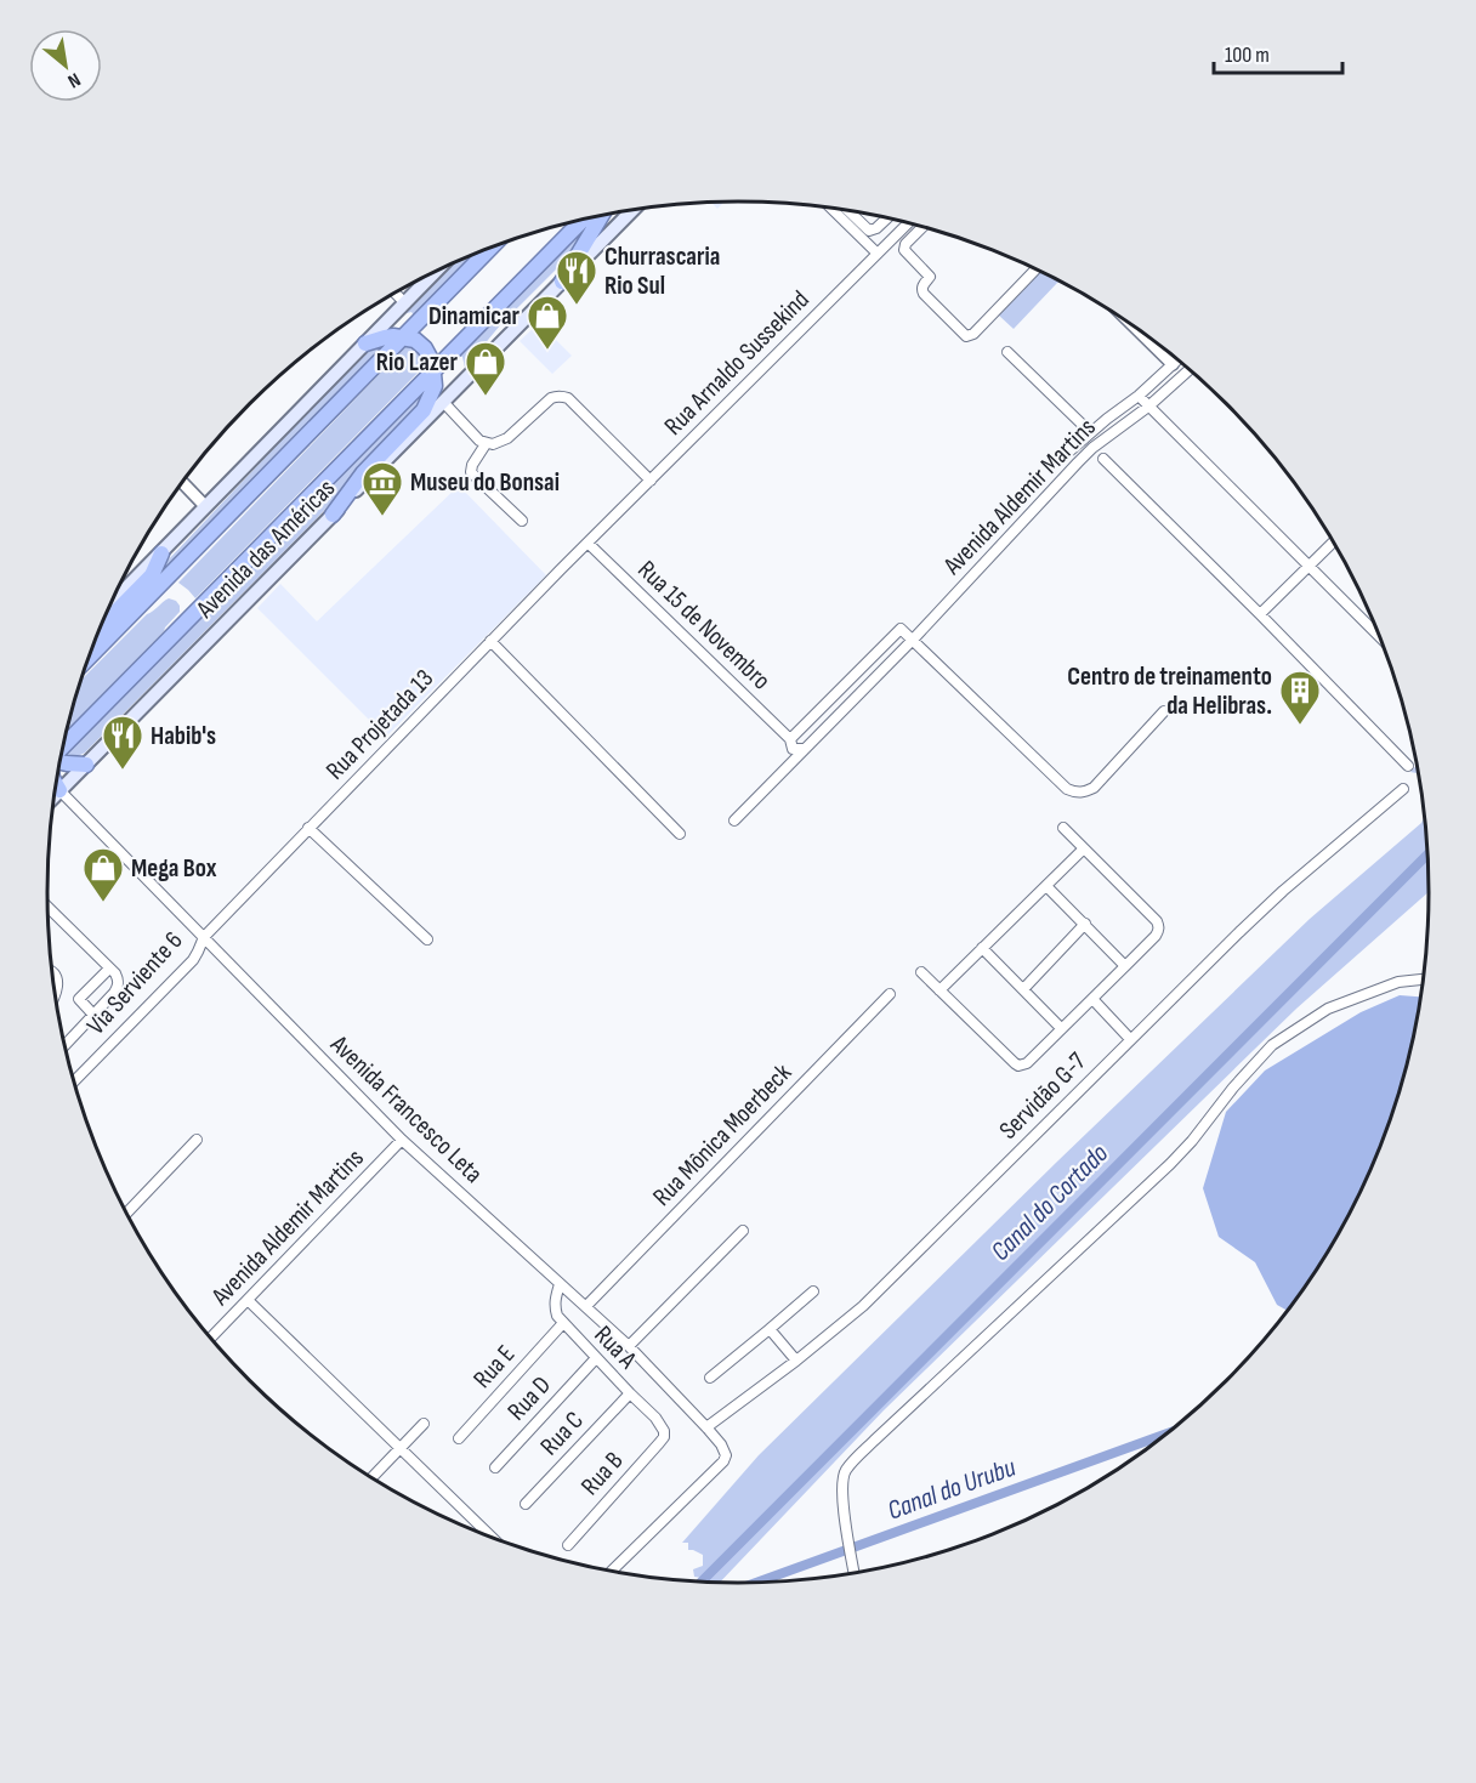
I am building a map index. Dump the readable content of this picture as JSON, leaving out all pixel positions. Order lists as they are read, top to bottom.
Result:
{
  "streets": {
    "highway": ["Avenida das Américas"],
    "street": [
      "Rua Arnaldo Sussekind",
      "Avenida Aldemir Martins",
      "Rua 15 de Novembro",
      "Rua Projetada 13",
      "Via Serviente 6",
      "Servidão G-7",
      "Avenida Francesco Leta",
      "Rua Mônica Moerbeck",
      "Rua A",
      "Rua E",
      "Rua D",
      "Rua C",
      "Rua B"
    ]
  },
  "crossings": [
    ["Rua Arnaldo Sussekind", "Rua 15 de Novembro"],
    ["Rua Arnaldo Sussekind", "Rua Projetada 13"],
    ["Avenida Aldemir Martins", "Avenida Francesco Leta"],
    ["Avenida das Américas", "Avenida Francesco Leta"],
    ["Rua 15 de Novembro", "Rua Projetada 13"],
    ["Rua Projetada 13", "Via Serviente 6"],
    ["Rua Projetada 13", "Avenida Francesco Leta"],
    ["Via Serviente 6", "Avenida Francesco Leta"],
    ["Servidão G-7", "Avenida Francesco Leta"],
    ["Avenida Francesco Leta", "Rua Mônica Moerbeck"],
    ["Avenida Francesco Leta", "Rua A"],
    ["Rua A", "Rua E"],
    ["Rua A", "Rua D"],
    ["Rua A", "Rua C"],
    ["Rua A", "Rua B"]
  ],
  "water": ["Canal do Cortado", "Canal do Urubu"],
  "places": {
    "restaurant": ["Churrascaria Rio Sul", "Habib's"],
    "shop": ["Dinamicar", "Rio Lazer", "Mega Box"],
    "museum": ["Museu do Bonsai"],
    "building": ["Centro de treinamento da Helibras."]
  },
  "scale_bar": "100 m",
  "north": "bottom right"
}
